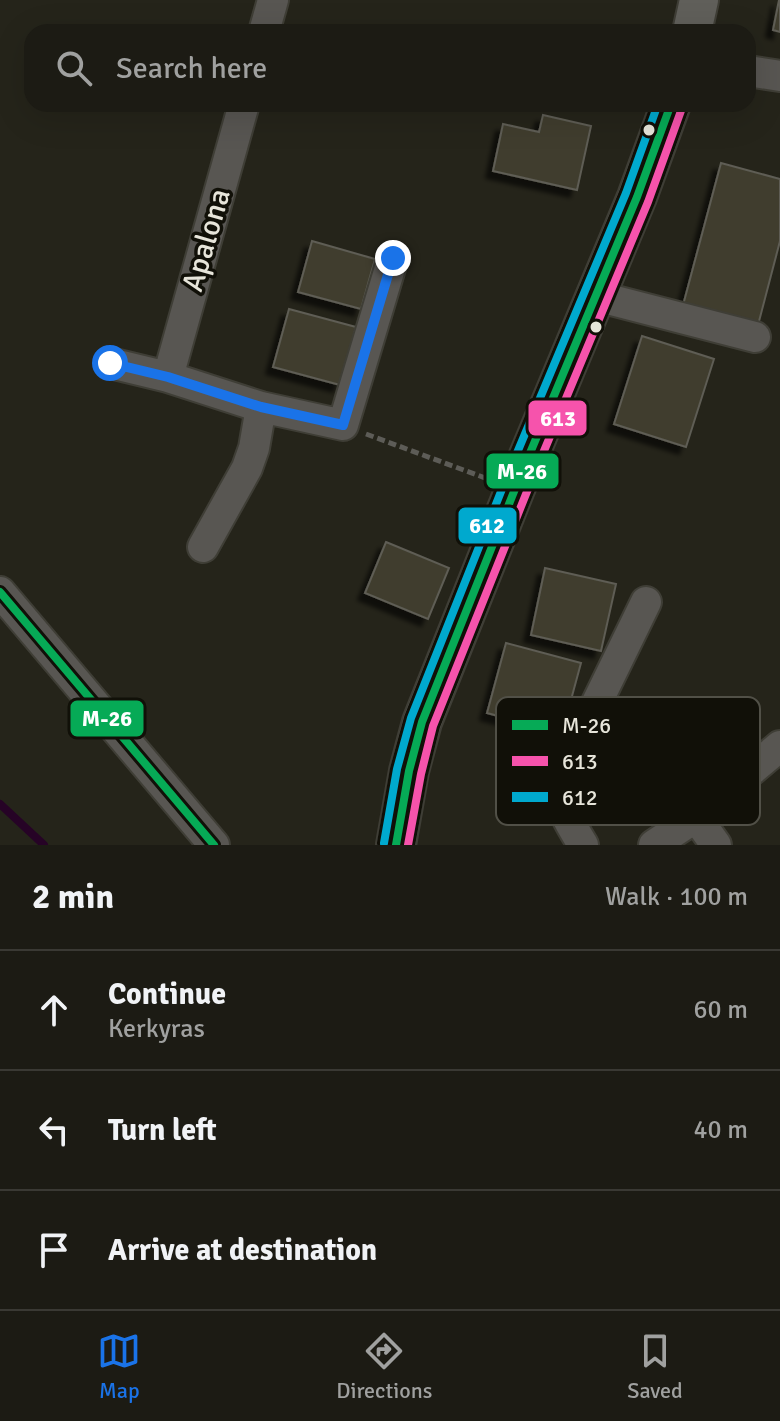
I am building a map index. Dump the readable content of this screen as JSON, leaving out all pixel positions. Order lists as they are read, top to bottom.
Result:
{
  "streets": {
    "street": ["Apalona"]
  },
  "lines": ["transit line M-26", "transit line 613", "transit line 612"],
  "legend": ["M-26", "613", "612"],
  "page": {
    "search": "Search here",
    "heading": ["2 min", "Walk · 100 m"],
    "list": [
      ["Continue", "Kerkyras", "60 m"],
      ["Turn left", "40 m"],
      "Arrive at destination"
    ],
    "nav": ["Map", "Directions", "Saved"]
  }
}
